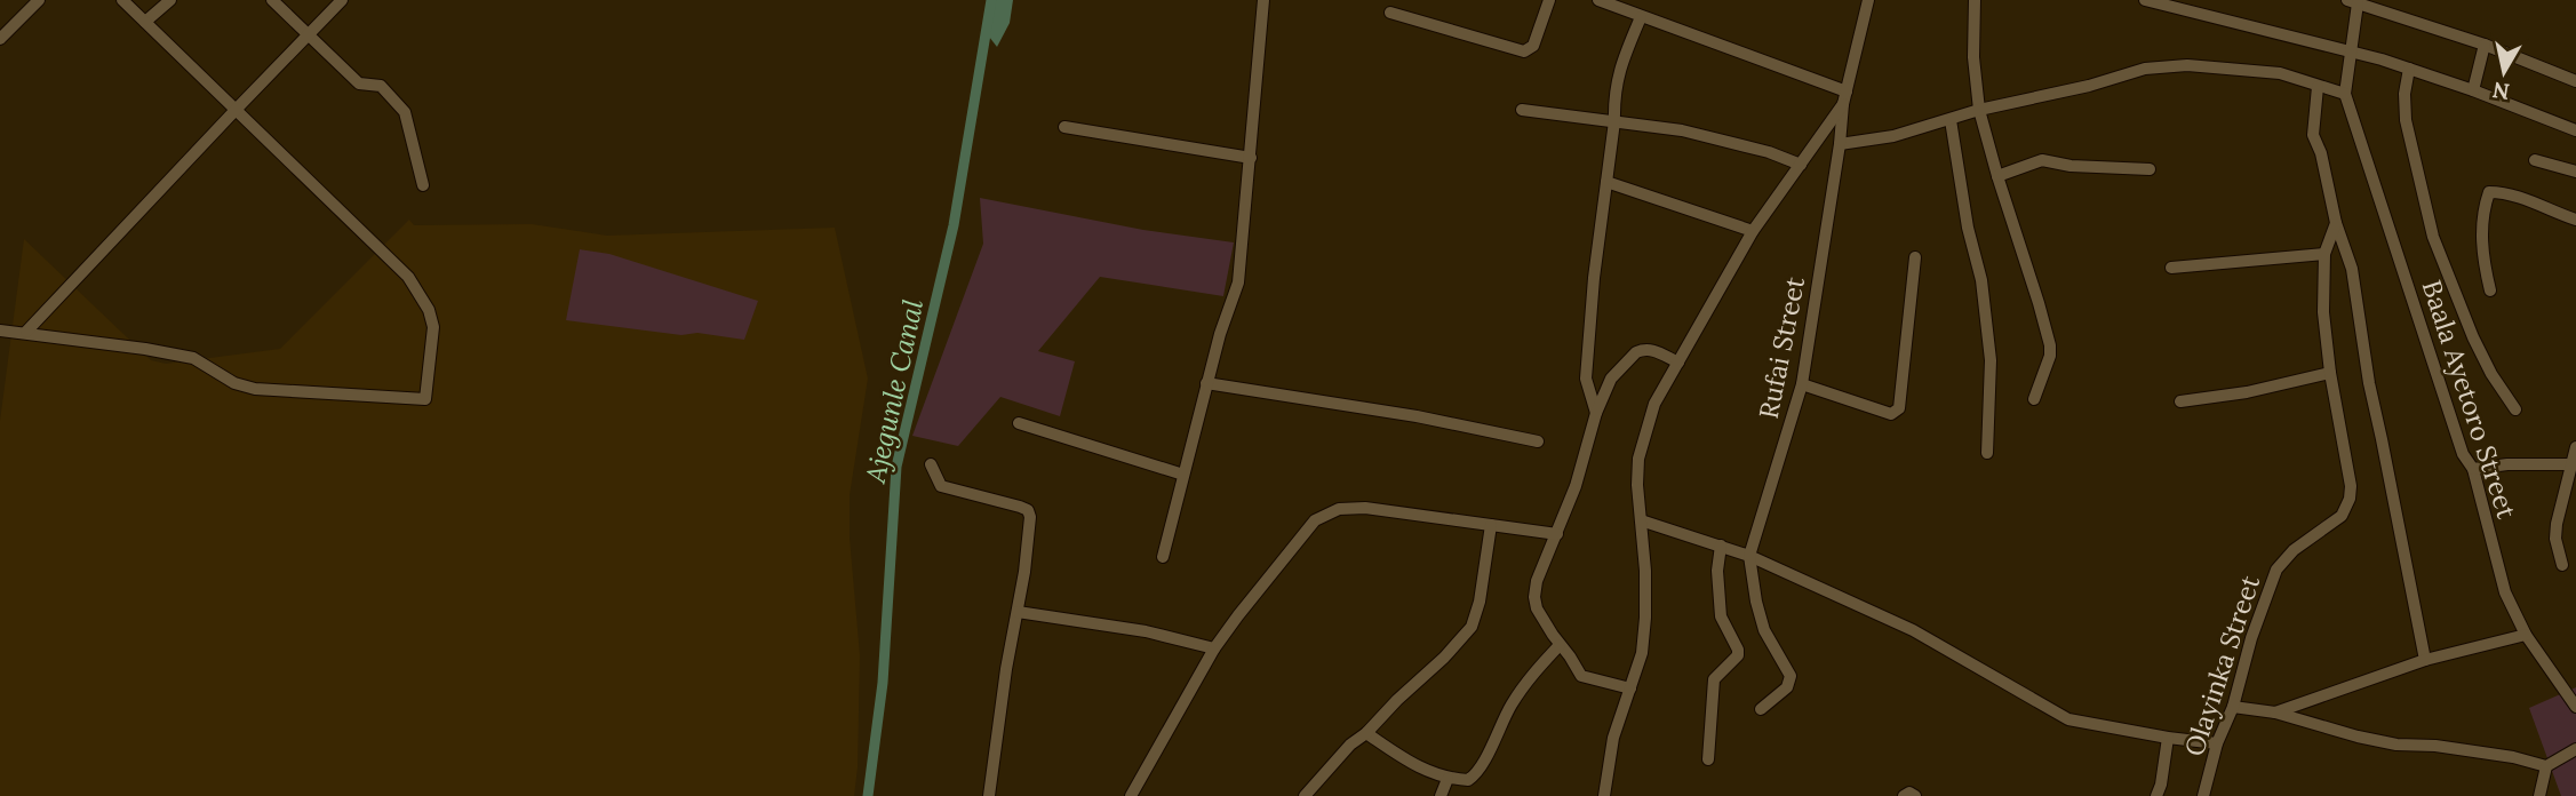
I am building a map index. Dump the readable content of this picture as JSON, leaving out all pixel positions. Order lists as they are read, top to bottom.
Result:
{
  "streets": {
    "street": ["Rufai Street", "Baala Ayetoro Street", "Olayinka Street"]
  },
  "water": ["Ajegunle Canal"],
  "north": "bottom"
}
